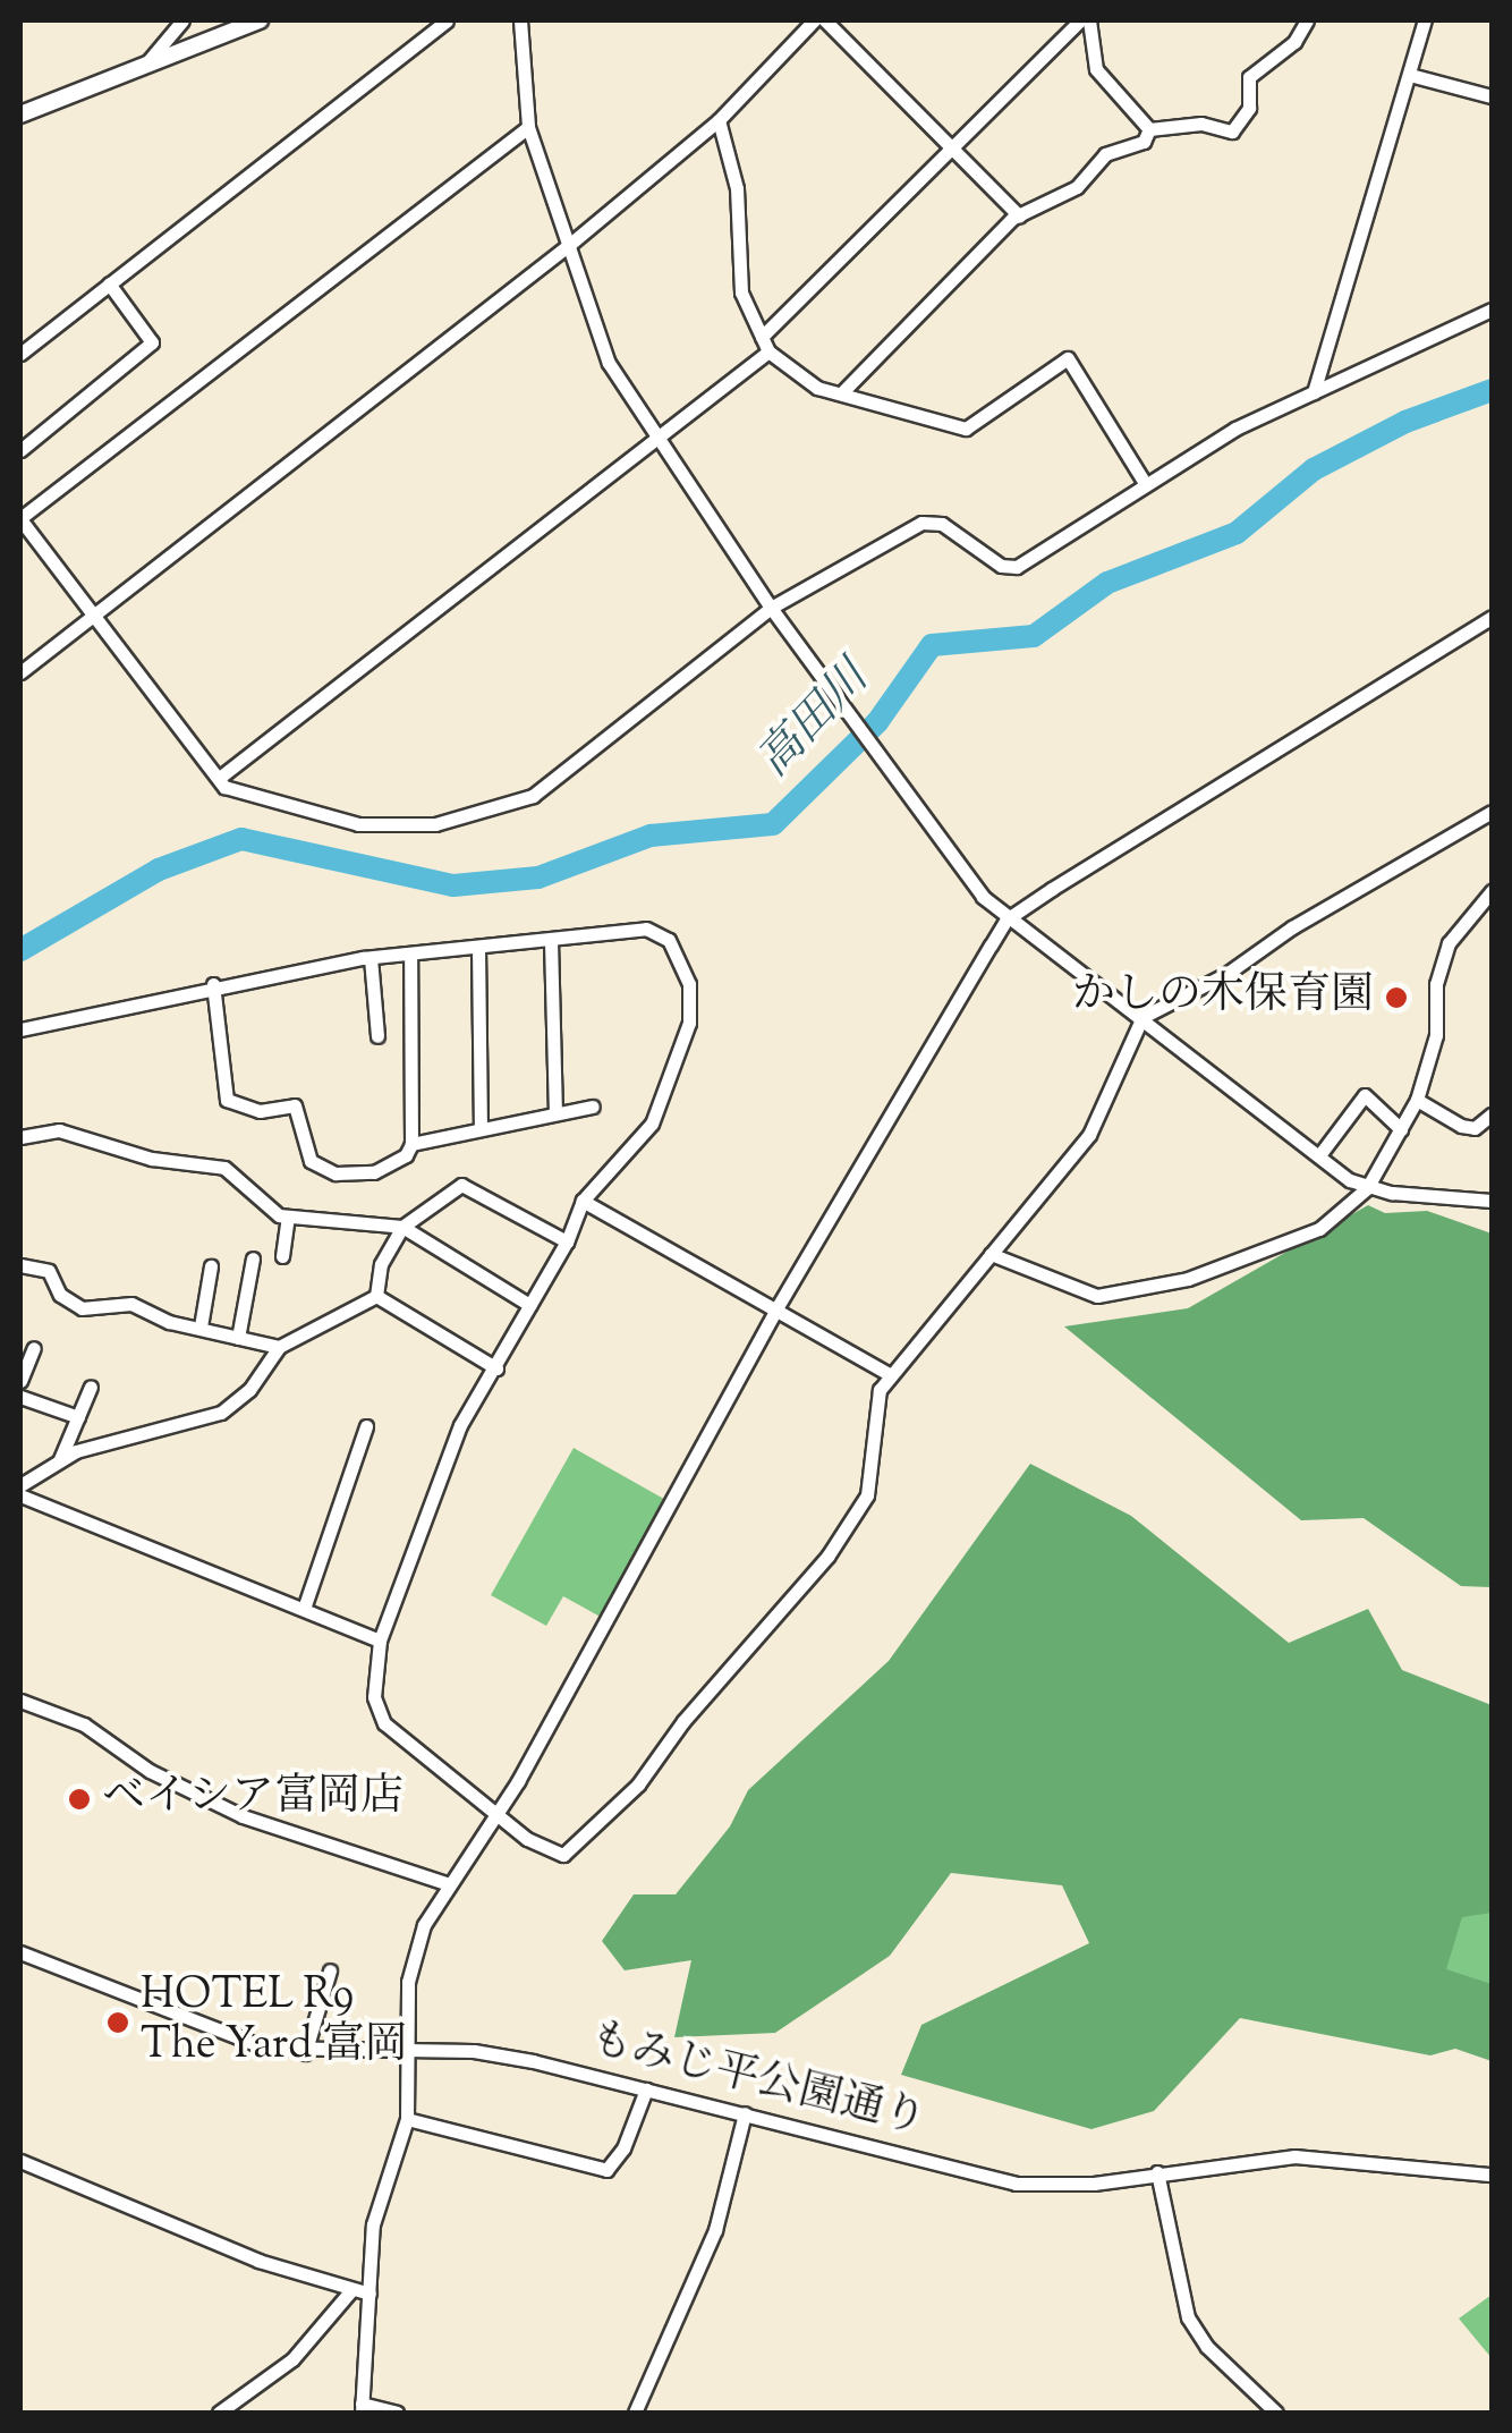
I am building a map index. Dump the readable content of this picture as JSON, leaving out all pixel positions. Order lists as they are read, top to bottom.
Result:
{
  "streets": {
    "street": ["もみじ平公園通り"]
  },
  "water": ["高田川"],
  "places": ["かしの木保育園", "ベイシア富岡店", "HOTEL R9 The Yard 富岡"]
}
